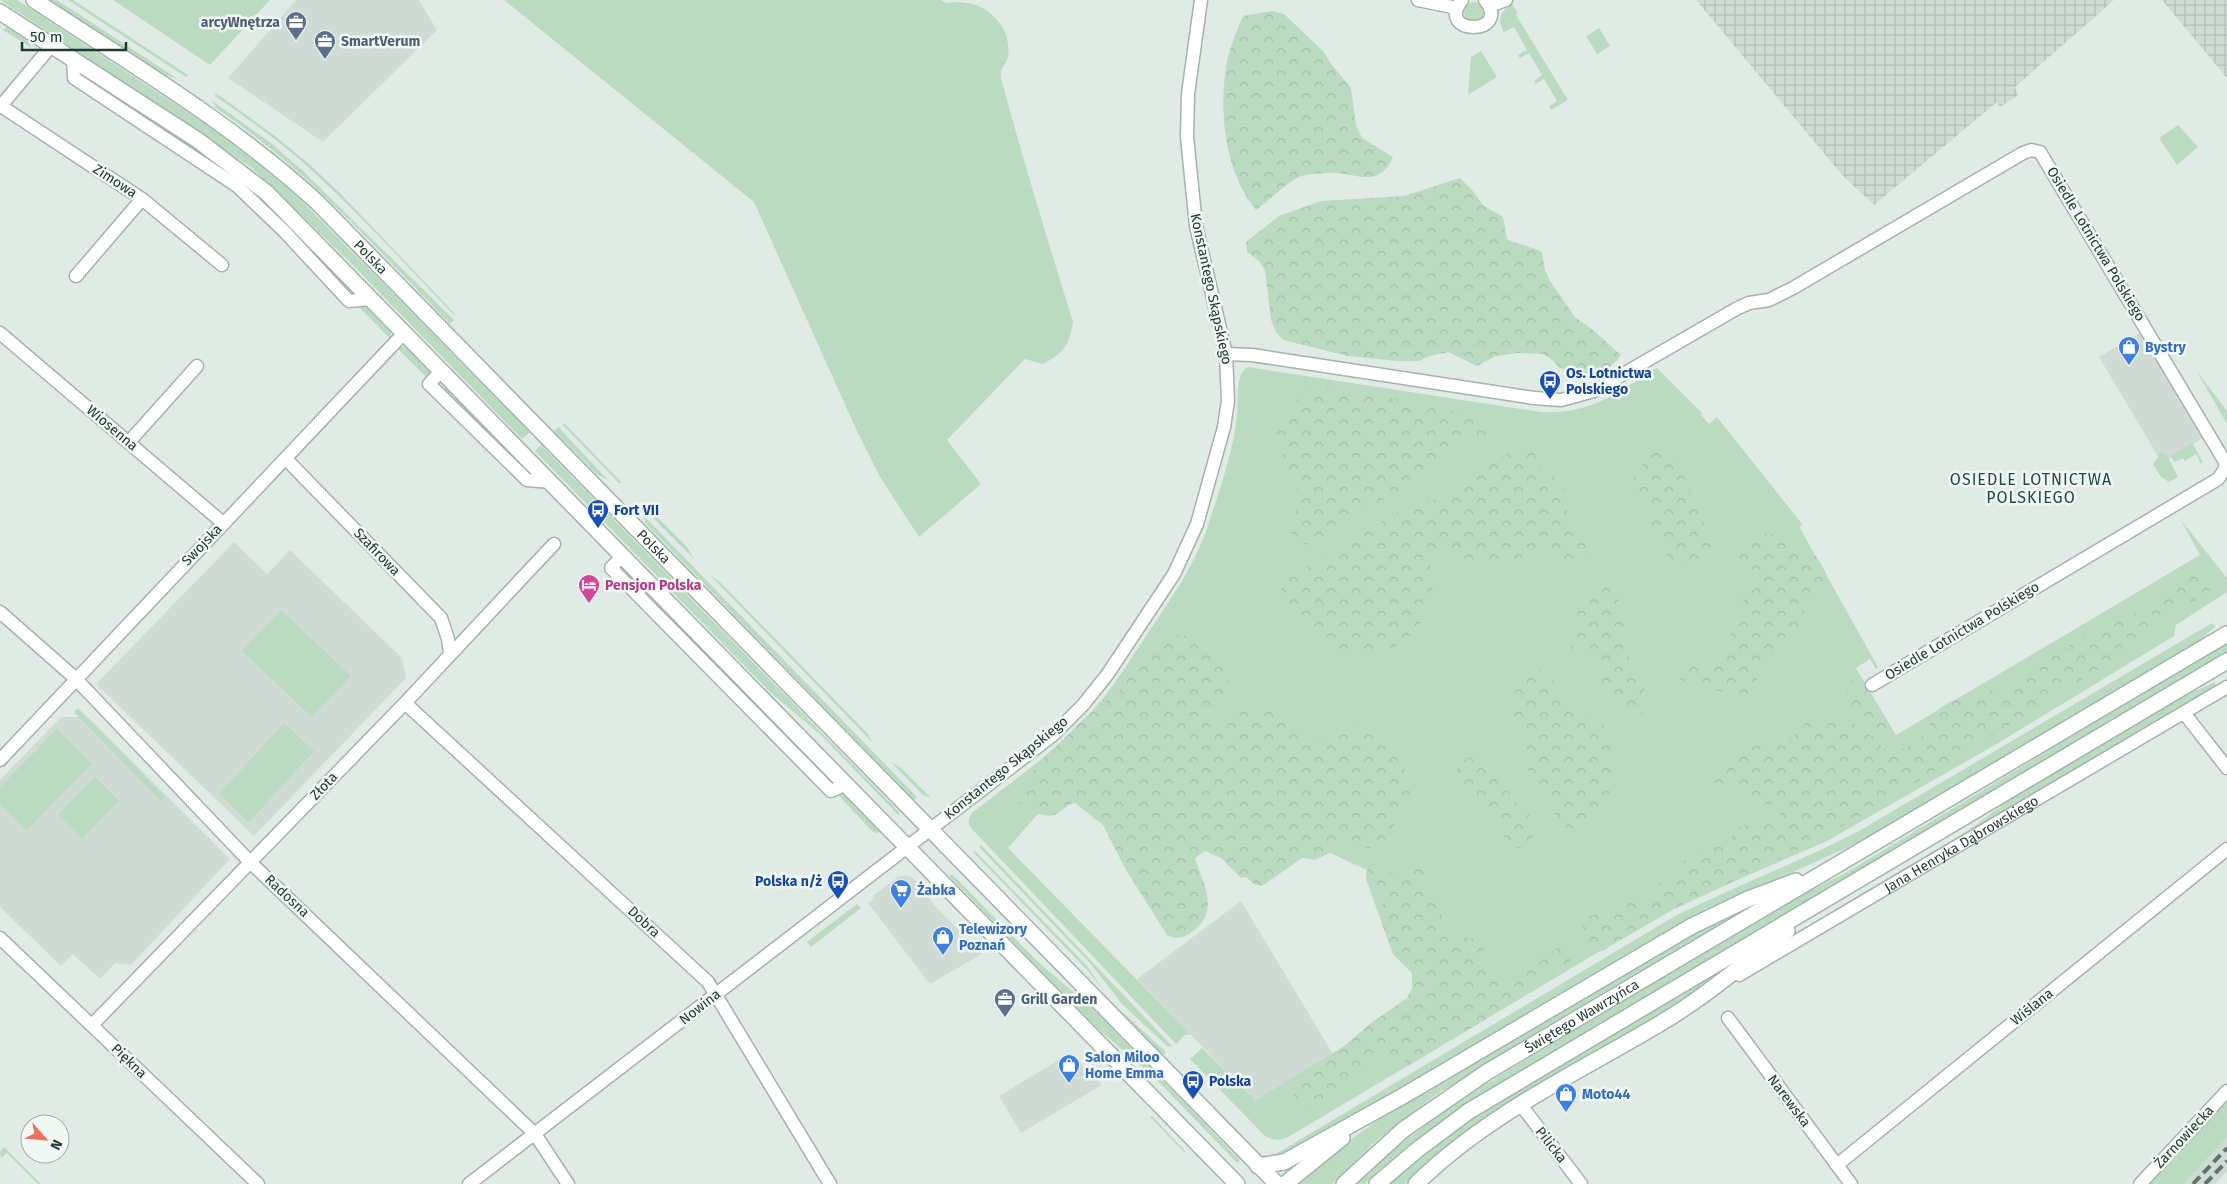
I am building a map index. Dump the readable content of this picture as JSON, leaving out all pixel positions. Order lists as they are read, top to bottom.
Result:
{
  "streets": {
    "street": [
      "Zimowa",
      "Osiedle Lotnictwa Polskiego",
      "Polska",
      "Konstantego Skąpskiego",
      "Wiosenna",
      "Swojska",
      "Szafirowa",
      "Złota",
      "Jana Henryka Dąbrowskiego",
      "Radosna",
      "Dobra",
      "Nowina",
      "Wiślana",
      "Świętego Wawrzyńca",
      "Piękna",
      "Narewska",
      "Żarnowiecka",
      "Pilicka"
    ]
  },
  "crossings": [
    ["Osiedle Lotnictwa Polskiego", "Konstantego Skąpskiego"],
    ["Polska", "Konstantego Skąpskiego"],
    ["Polska", "Swojska"],
    ["Polska", "Nowina"],
    ["Konstantego Skąpskiego", "Nowina"],
    ["Wiosenna", "Swojska"],
    ["Swojska", "Szafirowa"],
    ["Swojska", "Radosna"],
    ["Szafirowa", "Złota"],
    ["Złota", "Radosna"],
    ["Złota", "Dobra"],
    ["Złota", "Piękna"],
    ["Jana Henryka Dąbrowskiego", "Świętego Wawrzyńca"],
    ["Radosna", "Nowina"],
    ["Dobra", "Nowina"],
    ["Wiślana", "Narewska"]
  ],
  "districts": ["OSIEDLE LOTNICTWA POLSKIEGO"],
  "places": {
    "office": ["arcyWnętrza", "SmartVerum", "Grill Garden"],
    "shop": [
      "Bystry",
      "Telewizory Poznań",
      "Salon Miloo Home Emma",
      "Moto44"
    ],
    "bus stop": [
      "Os. Lotnictwa Polskiego",
      "Fort VII",
      "Polska n/ż",
      "Polska"
    ],
    "hotel": ["Pensjon Polska"],
    "supermarket": ["Żabka"]
  },
  "scale_bar": "50 m",
  "north": "bottom right"
}
